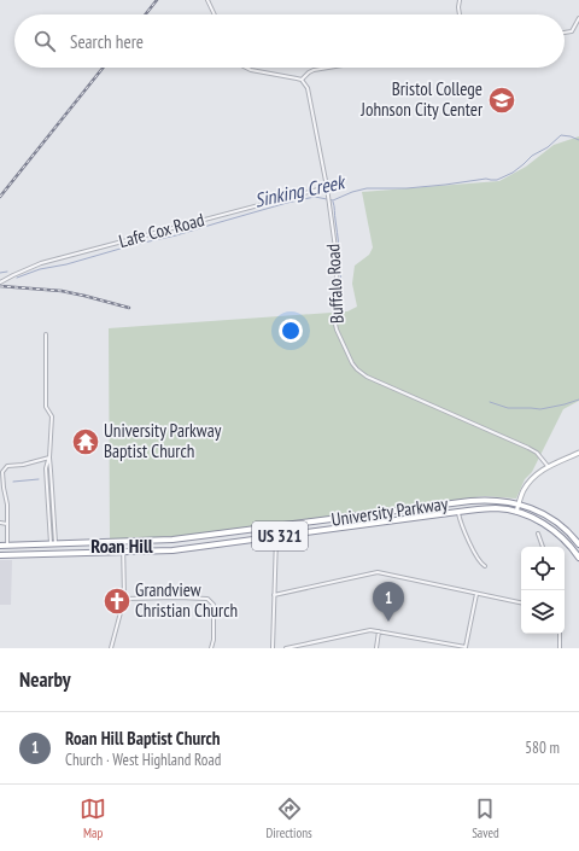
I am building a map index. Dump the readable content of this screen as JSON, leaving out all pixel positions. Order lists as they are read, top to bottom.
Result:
{
  "streets": {
    "highway": ["University Parkway", "US 321"],
    "street": ["Lafe Cox Road", "Buffalo Road"]
  },
  "crossings": [
    ["Lafe Cox Road", "Buffalo Road"]
  ],
  "districts": ["Roan Hill"],
  "water": ["Sinking Creek"],
  "places": {
    "school or university": ["Bristol College Johnson City Center"],
    "temple": ["University Parkway Baptist Church"],
    "church": ["Grandview Christian Church"]
  },
  "page": {
    "search": "Search here",
    "pins": "1",
    "heading": "Nearby",
    "list": [
      {
        "mark": "1",
        "name": "Roan Hill Baptist Church",
        "note": "Church · West Highland Road",
        "value": "580 m"
      }
    ],
    "nav": ["Map", "Directions", "Saved"]
  }
}
